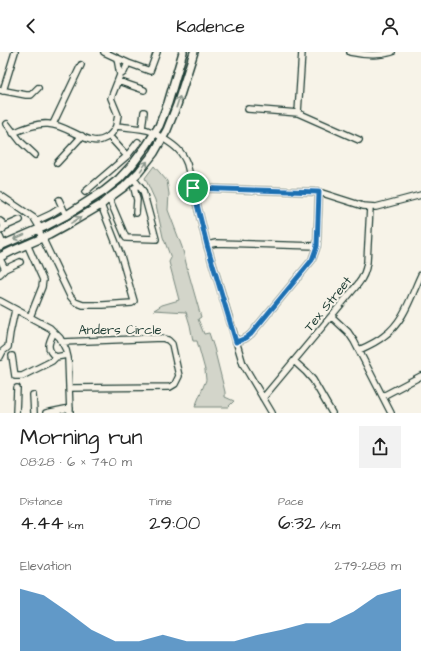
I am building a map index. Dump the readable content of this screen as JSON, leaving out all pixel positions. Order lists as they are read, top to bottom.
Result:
{
  "streets": {
    "street": ["Tex Street", "Anders Circle"]
  },
  "page": {
    "header": "Kadence",
    "heading": ["Morning run", "08:28 · 6 × 740 m"],
    "stats": [
      ["Distance", "4.44 km"],
      ["Time", "29:00"],
      ["Pace", "6:32 /km"]
    ],
    "chart": ["Elevation", "279–288 m"]
  }
}
